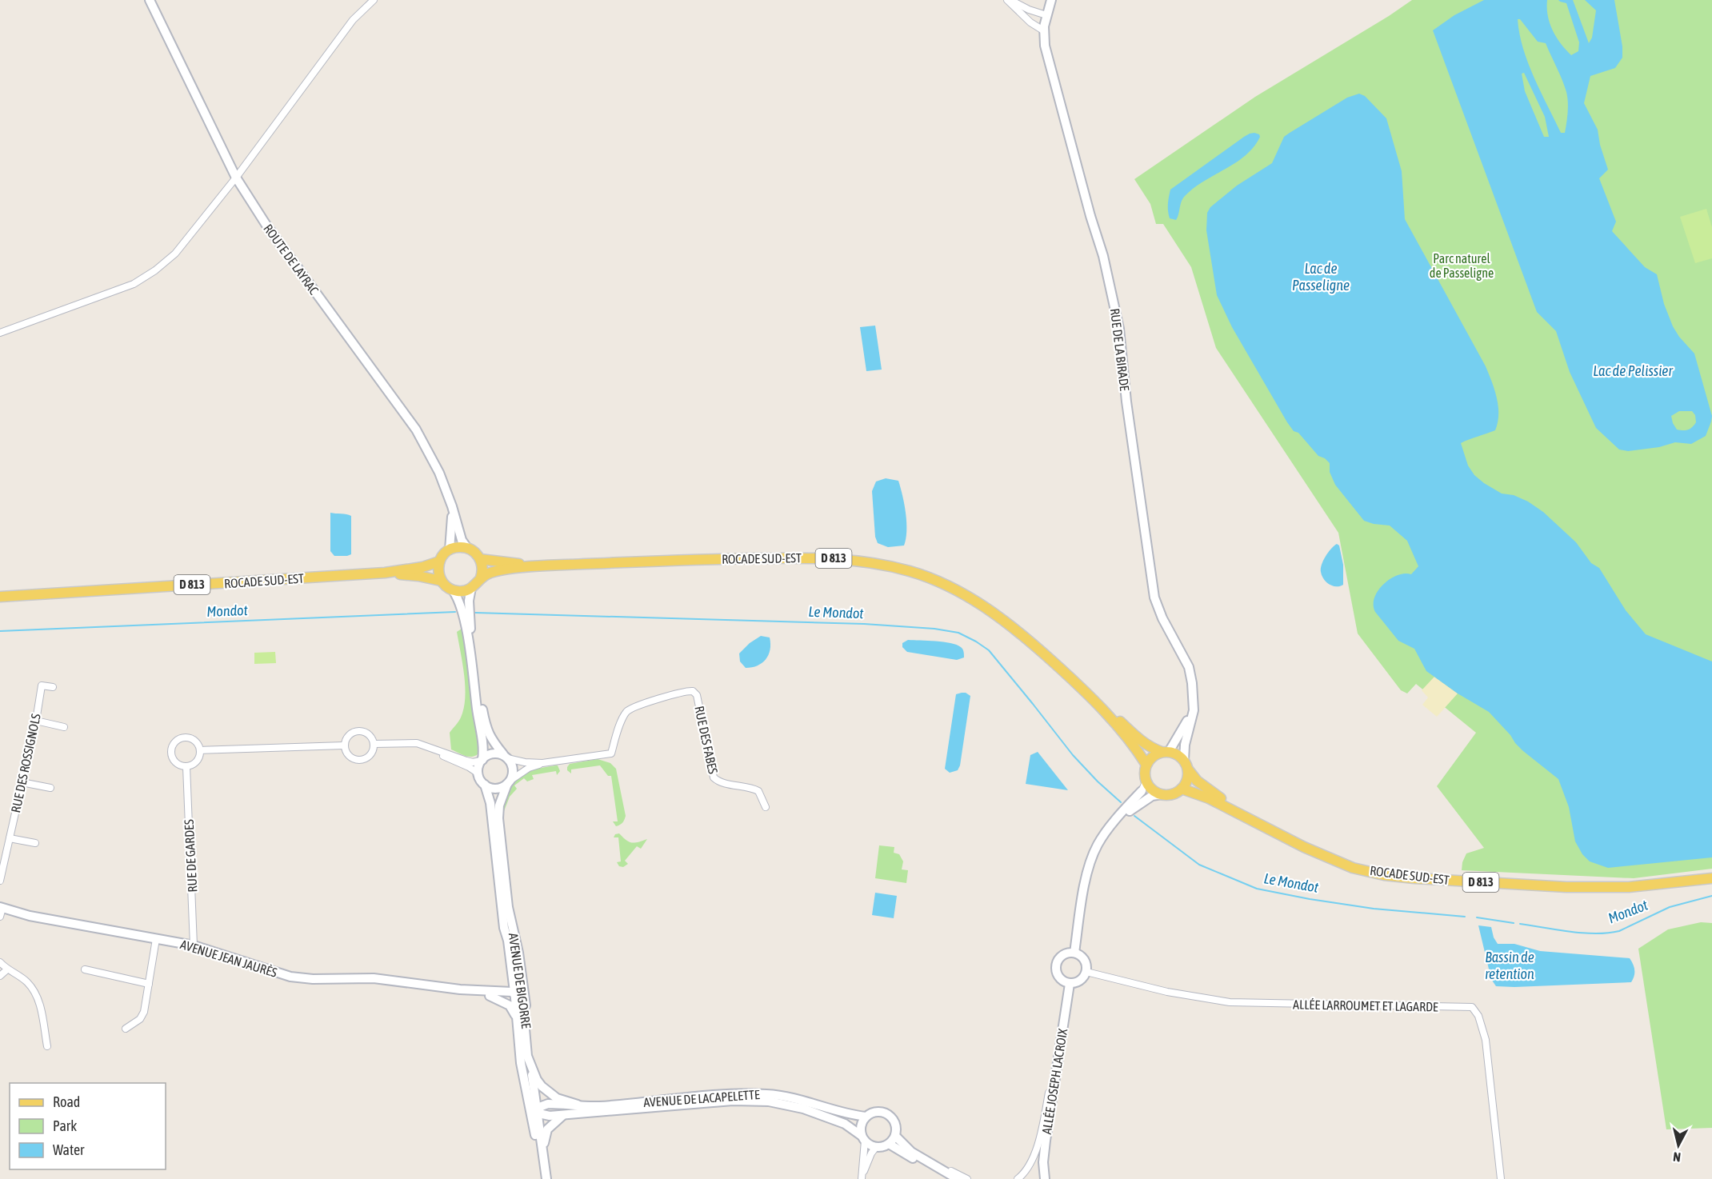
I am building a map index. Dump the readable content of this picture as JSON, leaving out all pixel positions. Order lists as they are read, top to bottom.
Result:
{
  "streets": {
    "main road": ["ROCADE SUD-EST", "D 813"],
    "street": [
      "ROUTE DE LAYRAC",
      "RUE DE LA BIRADE",
      "RUE DES FABES",
      "RUE DES ROSSIGNOLS",
      "RUE DE GARDES",
      "AVENUE JEAN JAURÈS",
      "AVENUE DE BIGORRE",
      "ALLÉE LARROUMET ET LAGARDE",
      "ALLÉE JOSEPH LACROIX",
      "AVENUE DE LACAPELETTE"
    ]
  },
  "crossings": [
    ["ROUTE DE LAYRAC", "ROCADE SUD-EST"],
    ["RUE DE LA BIRADE", "ROCADE SUD-EST"],
    ["RUE DE GARDES", "AVENUE JEAN JAURÈS"],
    ["AVENUE JEAN JAURÈS", "AVENUE DE BIGORRE"],
    ["AVENUE DE BIGORRE", "AVENUE DE LACAPELETTE"],
    ["ALLÉE LARROUMET ET LAGARDE", "ALLÉE JOSEPH LACROIX"]
  ],
  "water": [
    "Lac de Passeligne",
    "Lac de Pelissier",
    "Mondot",
    "Le Mondot",
    "Bassin de retention"
  ],
  "parks": ["Parc naturel de Passeligne"],
  "legend": ["Road", "Park", "Water"],
  "north": "bottom"
}
